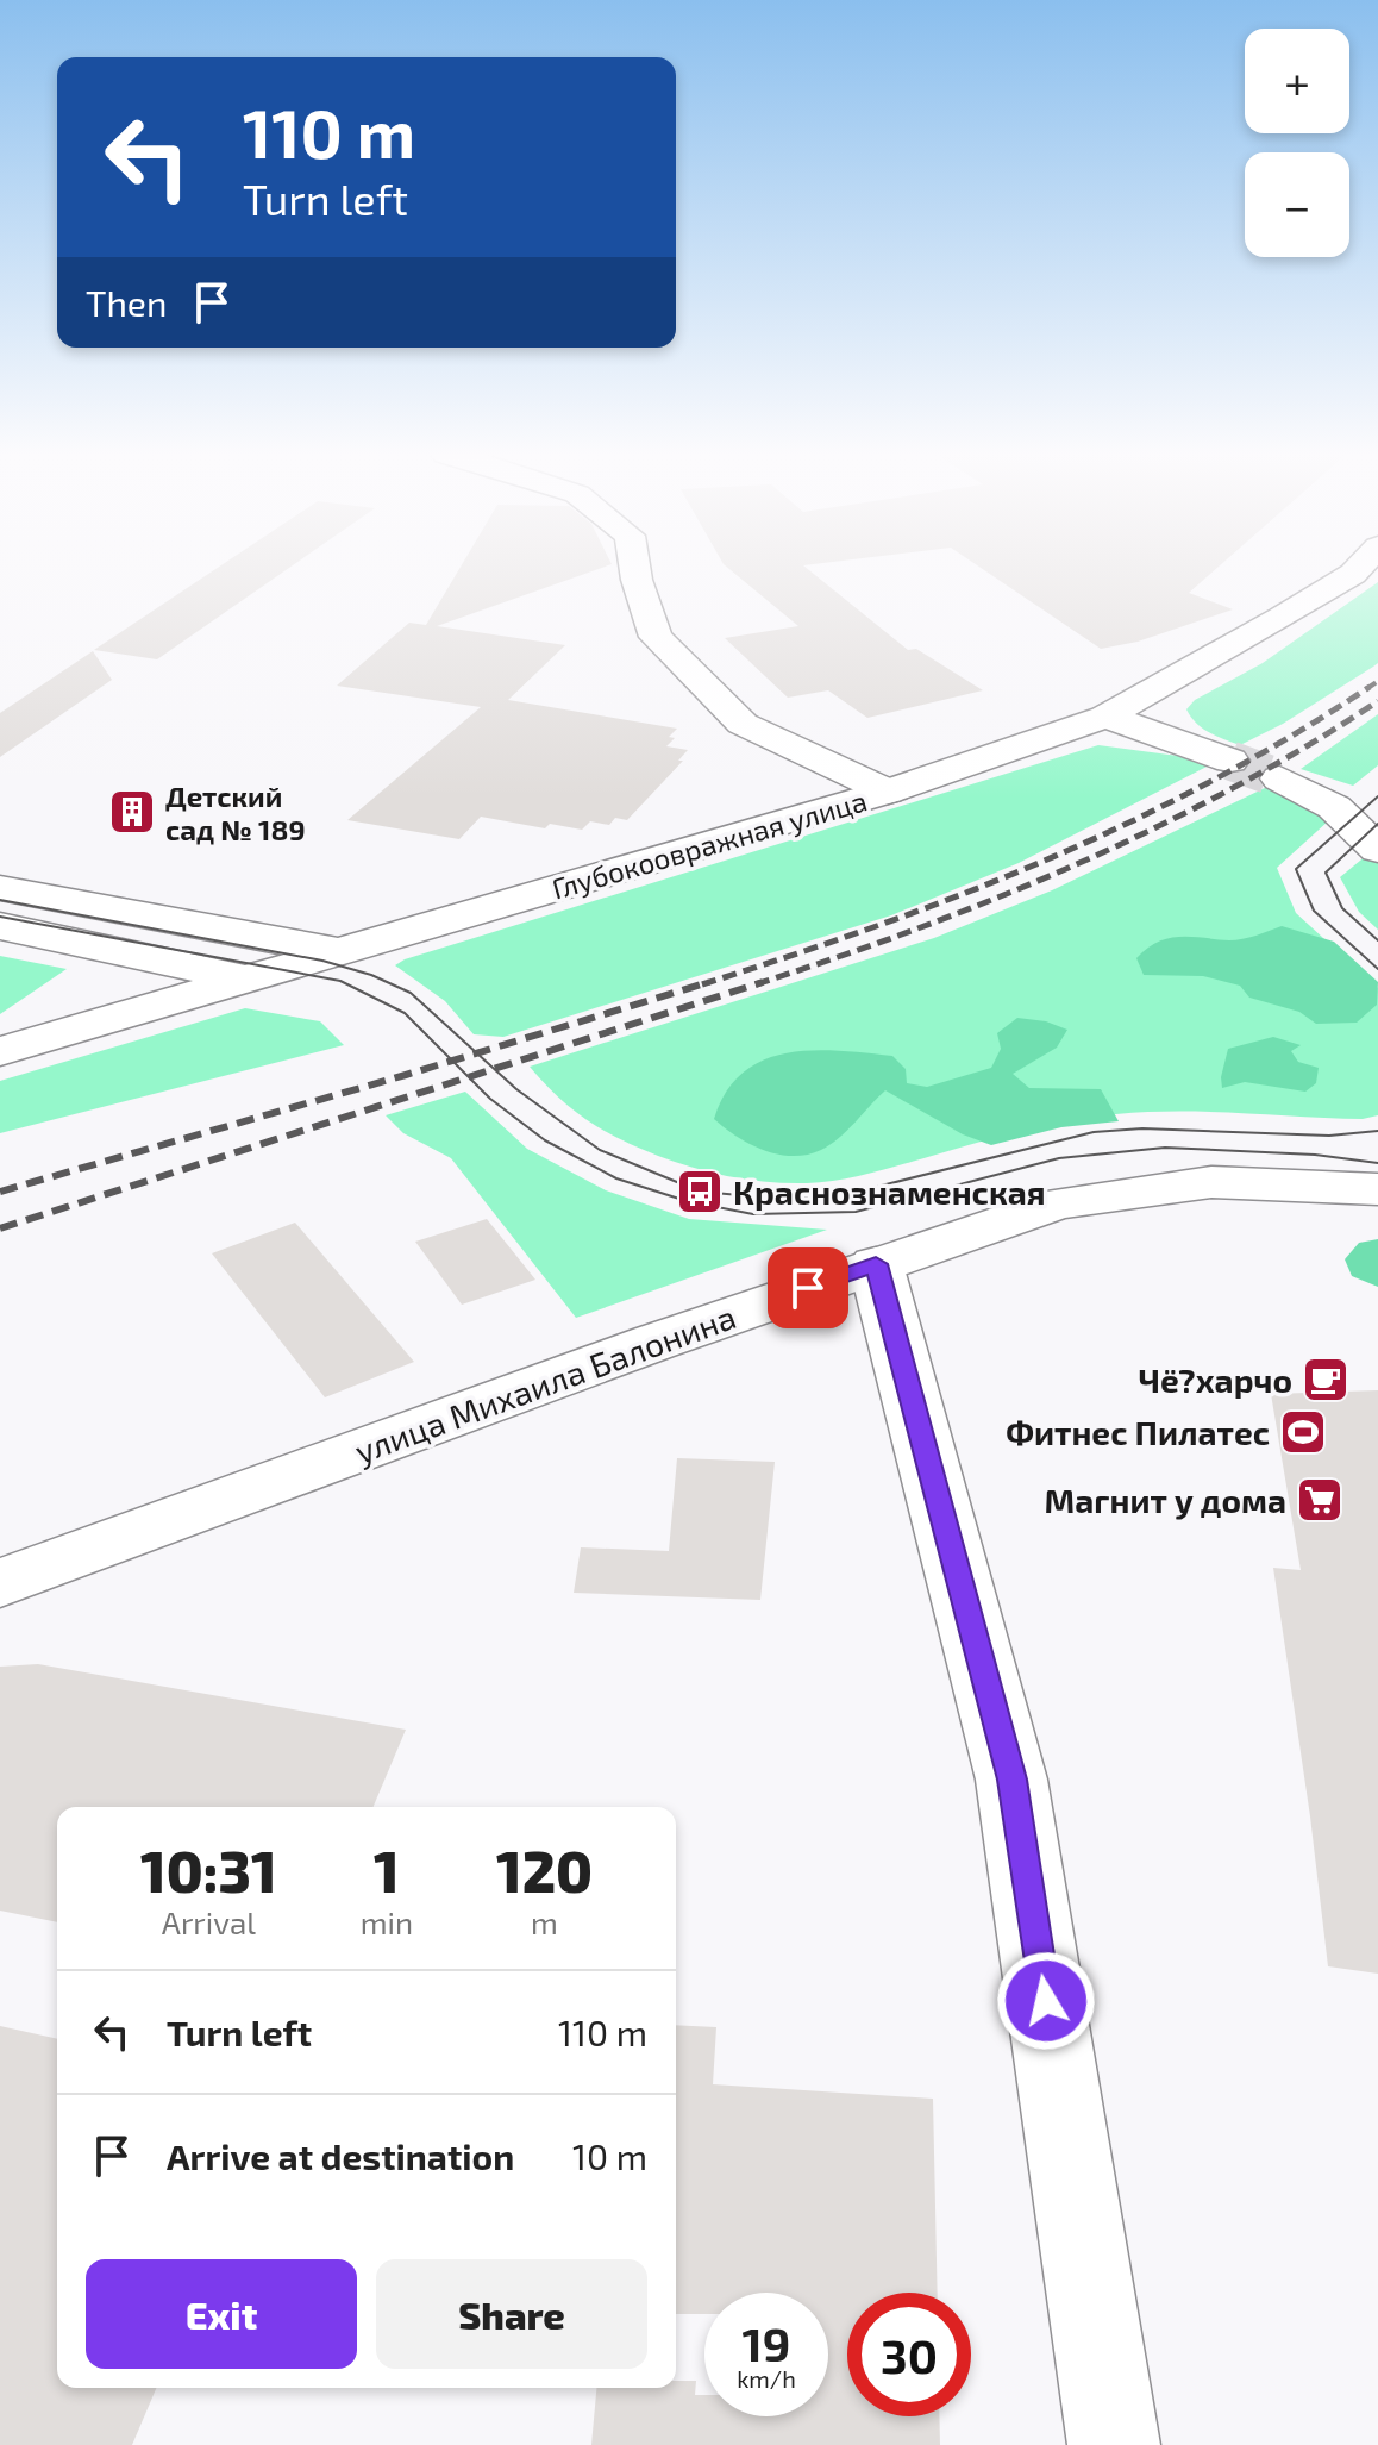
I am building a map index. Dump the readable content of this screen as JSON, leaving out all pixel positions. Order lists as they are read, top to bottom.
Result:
{
  "streets": {
    "main road": ["Глубокоовражная улица", "улица Михаила Балонина"]
  },
  "places": {
    "building": ["Детский сад № 189"],
    "bus stop": ["Краснознаменская"],
    "cafe": ["Чё?харчо"],
    "sports": ["Фитнес Пилатес"],
    "supermarket": ["Магнит у дома"]
  },
  "page": {
    "map_buttons": ["+", "−"],
    "turn": ["110 m", "Turn left"],
    "then": "Then",
    "eta": [
      "10:31",
      "Arrival",
      "1",
      "min",
      "120",
      "m"
    ],
    "list": [
      {
        "name": "Turn left",
        "value": "110 m"
      },
      {
        "name": "Arrive at destination",
        "value": "10 m"
      }
    ],
    "buttons": ["Exit", "Share"],
    "speed": "19 km/h",
    "limit": "30"
  }
}
